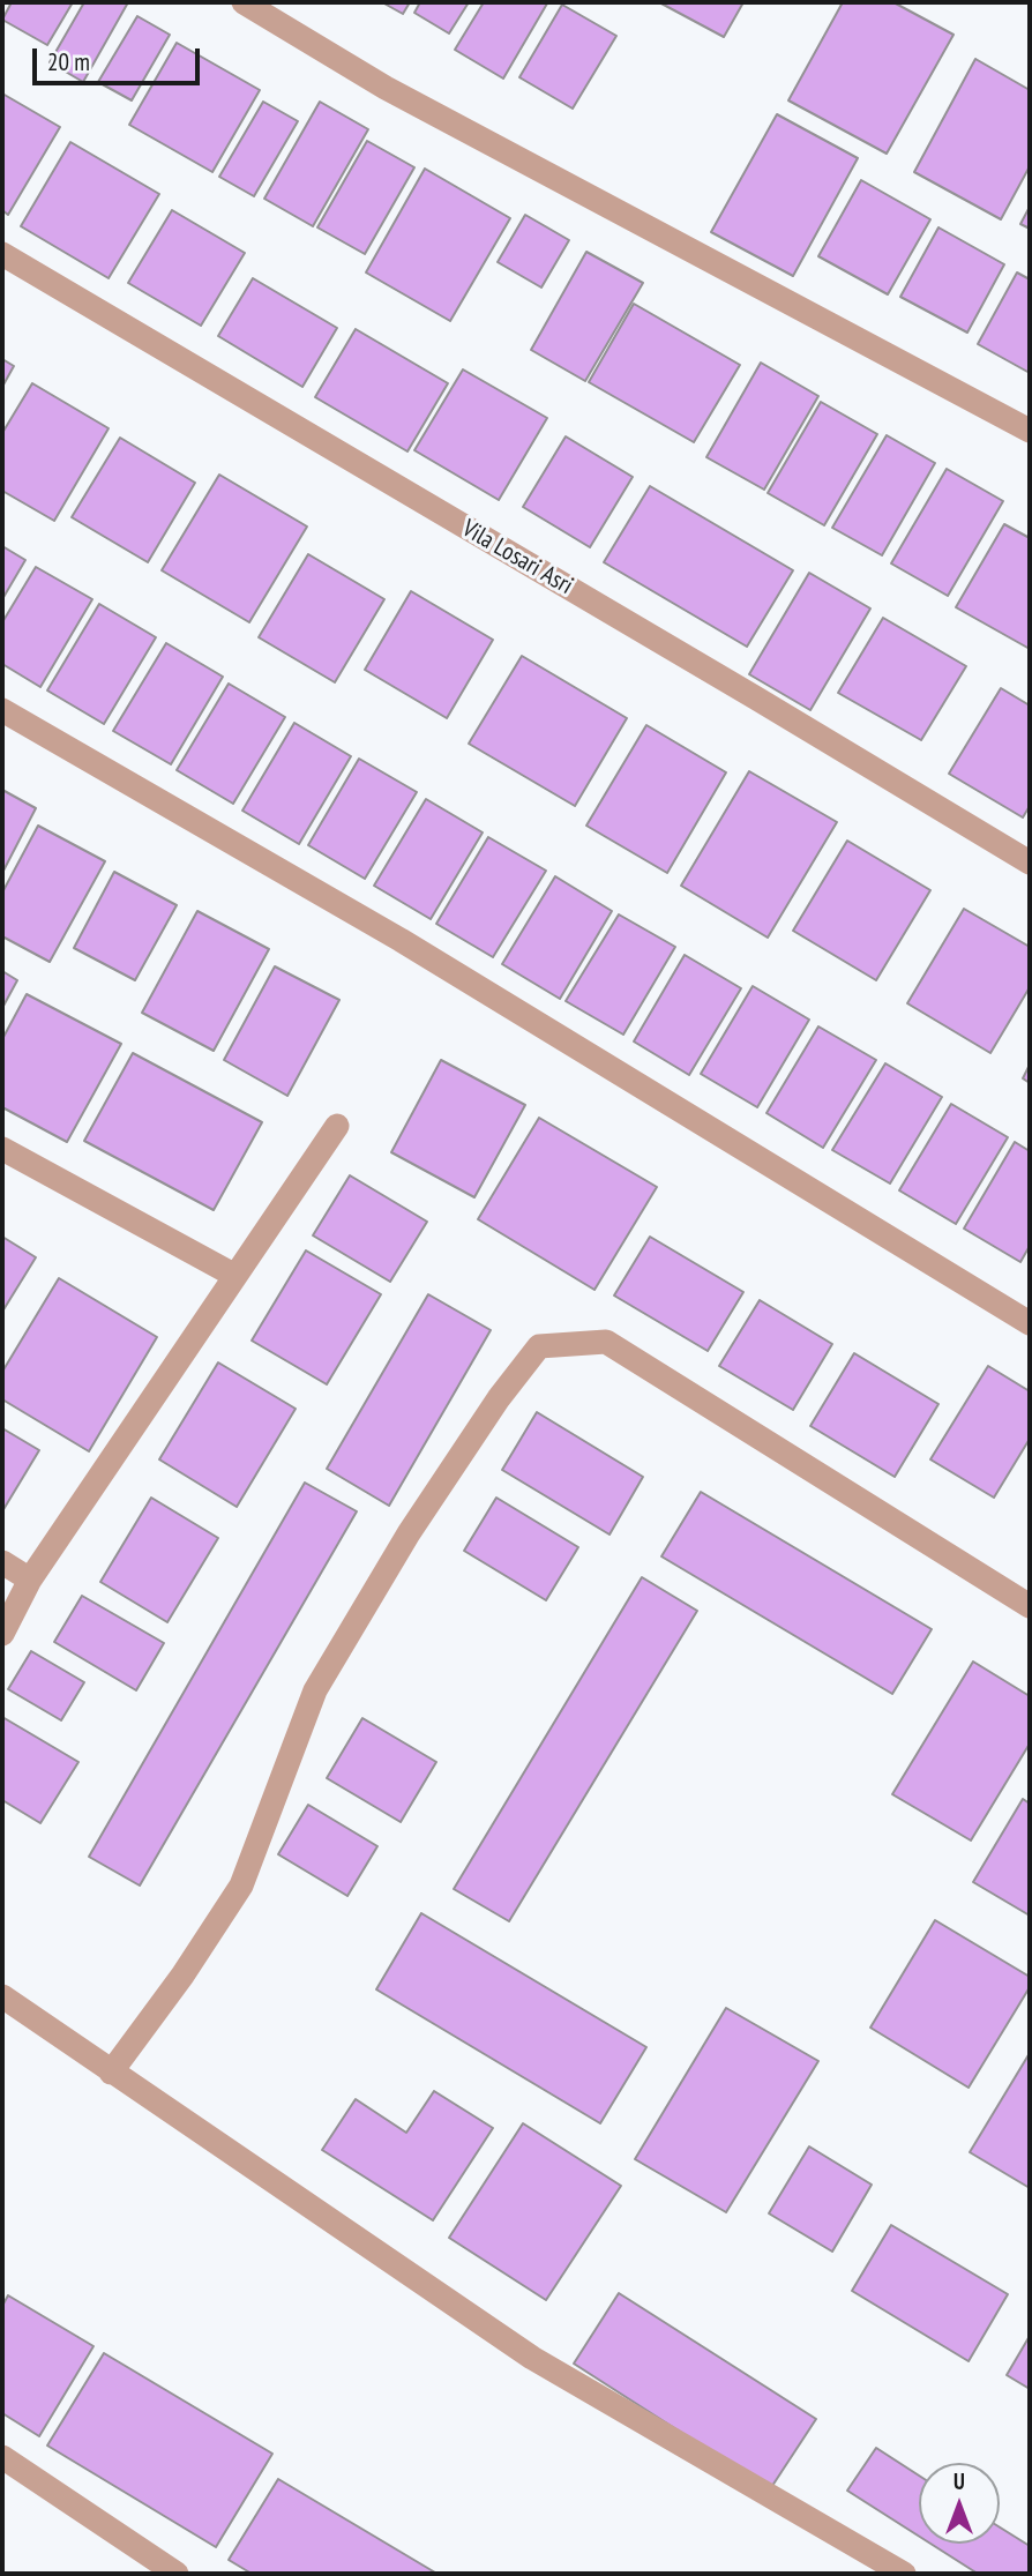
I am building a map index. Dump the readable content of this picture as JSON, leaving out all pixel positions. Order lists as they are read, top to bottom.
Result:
{
  "streets": {
    "street": ["Vila Losari Asri"]
  },
  "scale_bar": "20 m",
  "north": "top"
}
